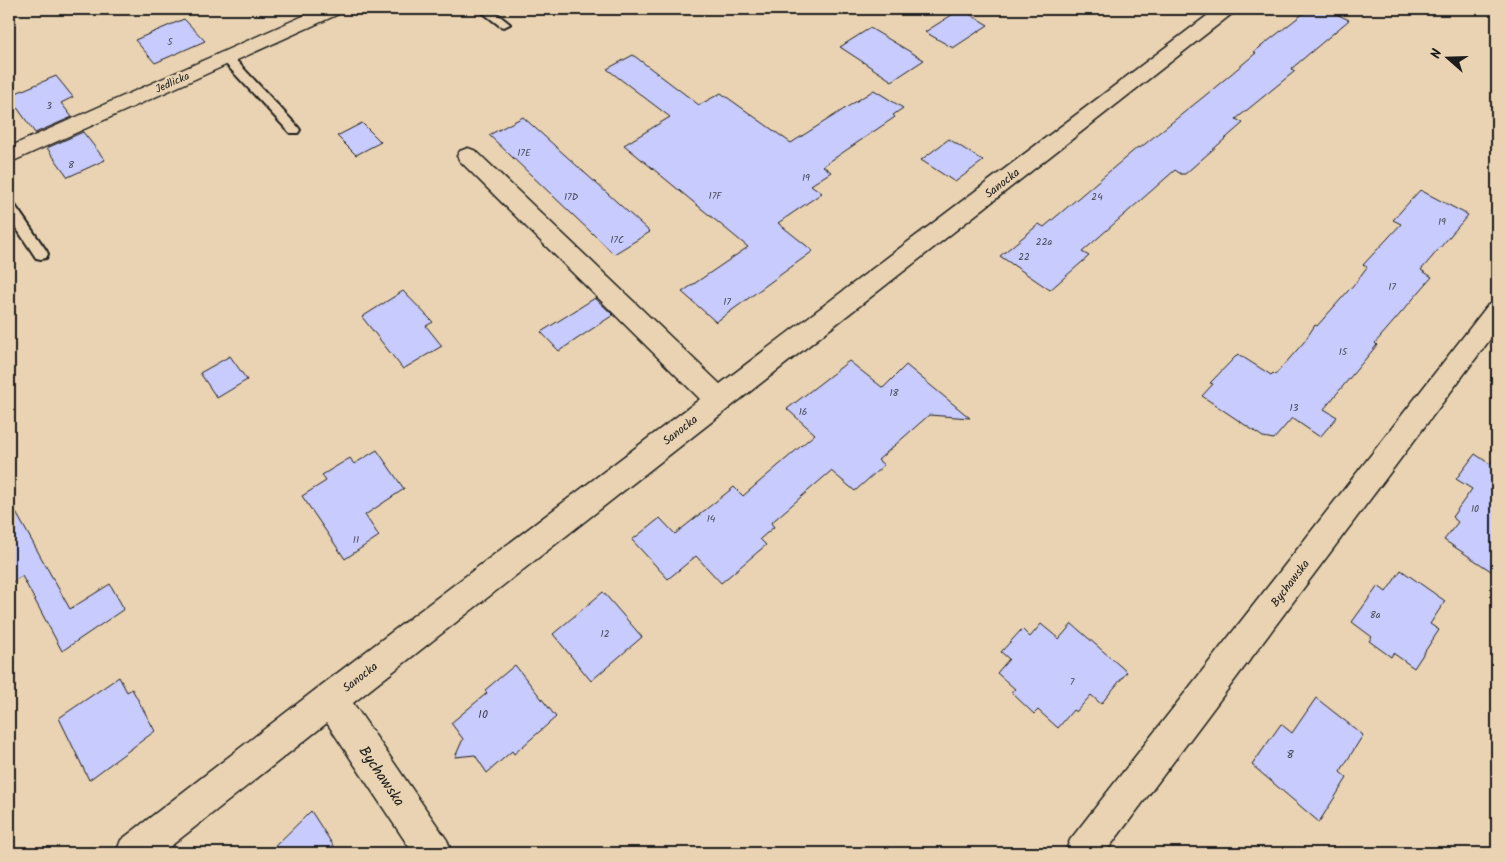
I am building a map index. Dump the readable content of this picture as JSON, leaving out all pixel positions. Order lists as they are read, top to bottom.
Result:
{
  "streets": {
    "street": ["Jedlicka", "Sanocka", "Bychawska"]
  },
  "crossings": [
    ["Sanocka", "Bychawska"]
  ],
  "house_numbers": [
    "5",
    "3",
    "17E",
    "8",
    "19",
    "17F",
    "17D",
    "24",
    "19",
    "17C",
    "22a",
    "22",
    "17",
    "17",
    "15",
    "18",
    "13",
    "16",
    "10",
    "14",
    "11",
    "8a",
    "12",
    "7",
    "10",
    "8"
  ],
  "north": "left"
}
